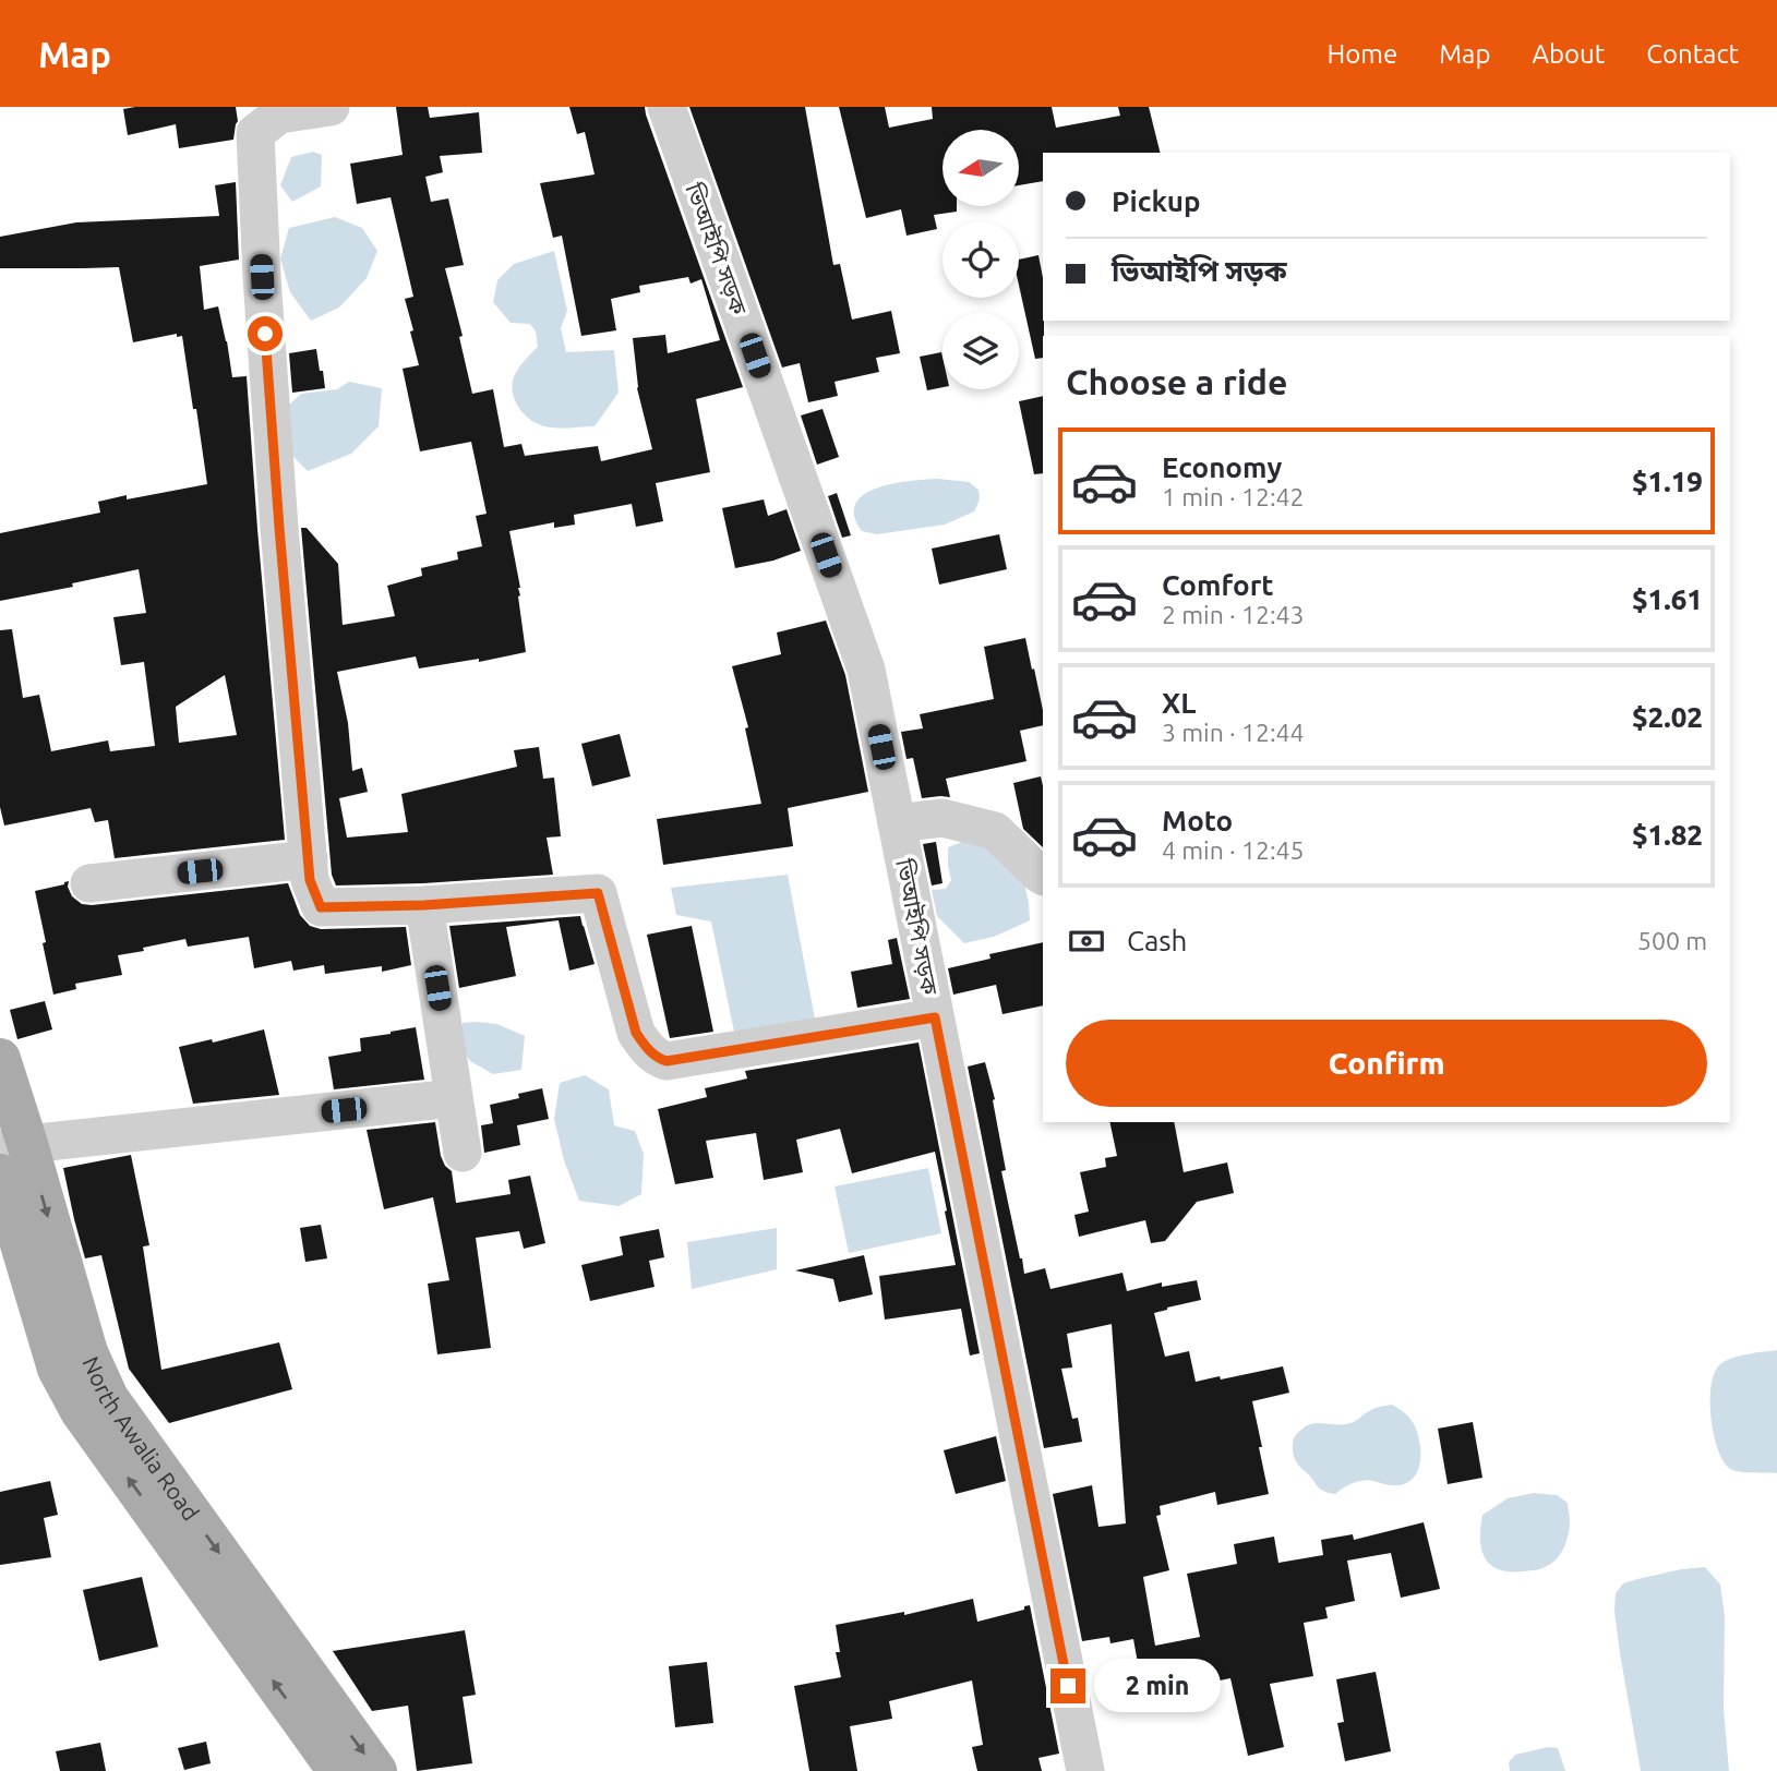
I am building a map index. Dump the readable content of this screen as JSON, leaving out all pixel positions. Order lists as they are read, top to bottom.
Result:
{
  "streets": {
    "main road": ["North Awalia Road"],
    "street": ["ভিআইপি সড়ক"]
  },
  "north": "left",
  "page": {
    "header": "Map",
    "nav": [
      "Home",
      "Map",
      "About",
      "Contact"
    ],
    "banner": ["Pickup", "ভিআইপি সড়ক"],
    "heading": "Choose a ride",
    "list": [
      {
        "name": "Economy",
        "note": "1 min · 12:42",
        "value": "$1.19"
      },
      {
        "name": "Comfort",
        "note": "2 min · 12:43",
        "value": "$1.61"
      },
      {
        "name": "XL",
        "note": "3 min · 12:44",
        "value": "$2.02"
      },
      {
        "name": "Moto",
        "note": "4 min · 12:45",
        "value": "$1.82"
      }
    ],
    "pay": ["Cash", "500 m"],
    "buttons": "Confirm",
    "bubble": "2 min"
  }
}
